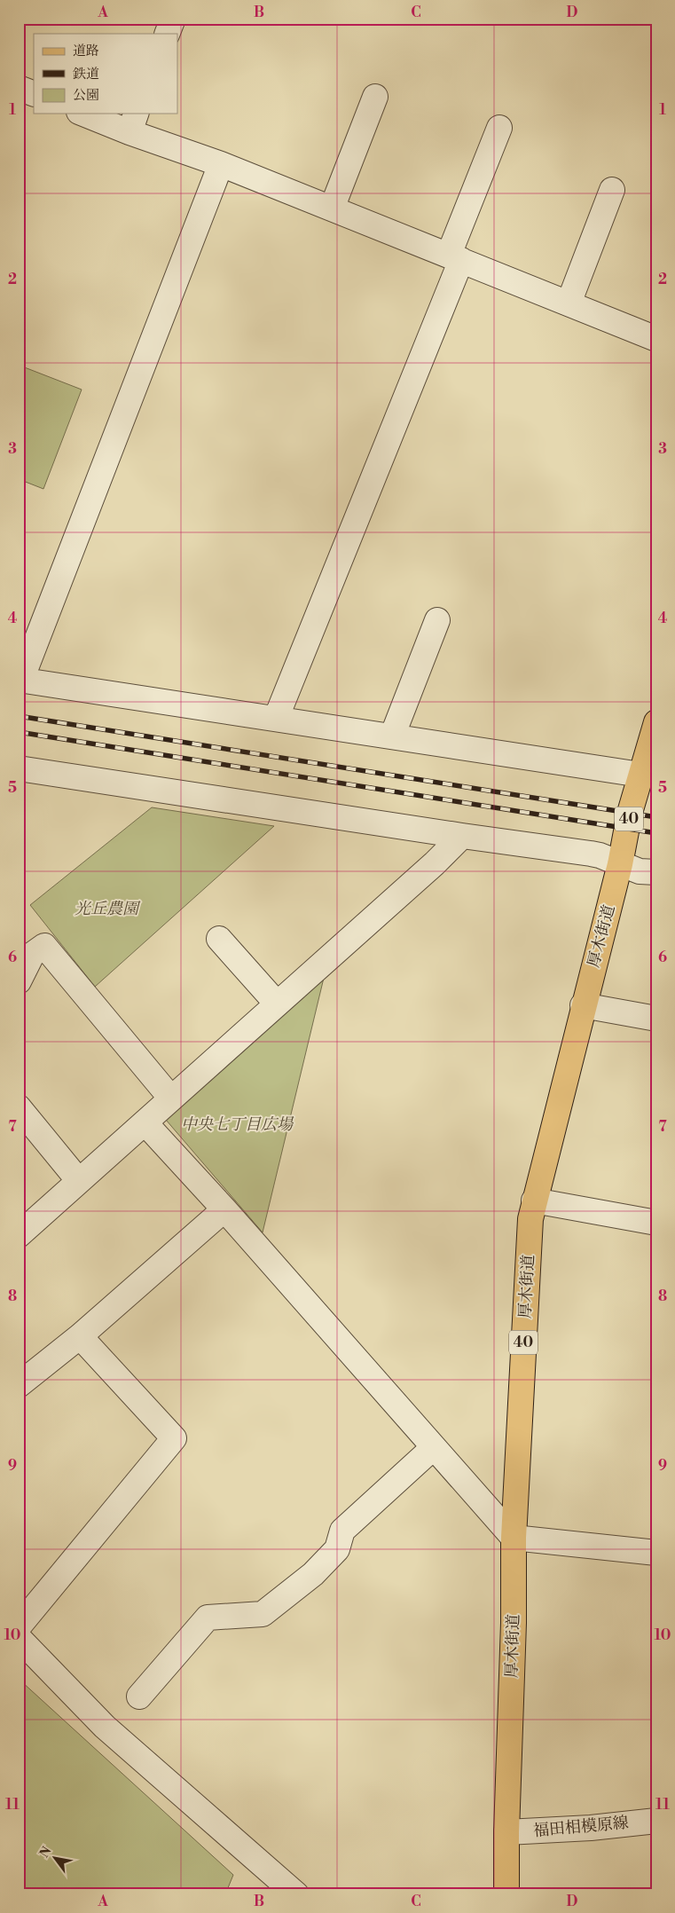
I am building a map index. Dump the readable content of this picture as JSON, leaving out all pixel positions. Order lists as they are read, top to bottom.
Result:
{
  "streets": {
    "main road": ["40", "厚木街道"],
    "street": ["福田相模原線"]
  },
  "crossings": [
    ["厚木街道", "福田相模原線"]
  ],
  "parks": ["光丘農園", "中央七丁目広場"],
  "legend": ["道路", "鉄道", "公園"],
  "north": "top left",
  "grid": {
    "columns": [
      "A",
      "B",
      "C",
      "D"
    ],
    "rows": [
      "1",
      "2",
      "3",
      "4",
      "5",
      "6",
      "7",
      "8",
      "9",
      "10",
      "11"
    ]
  }
}
